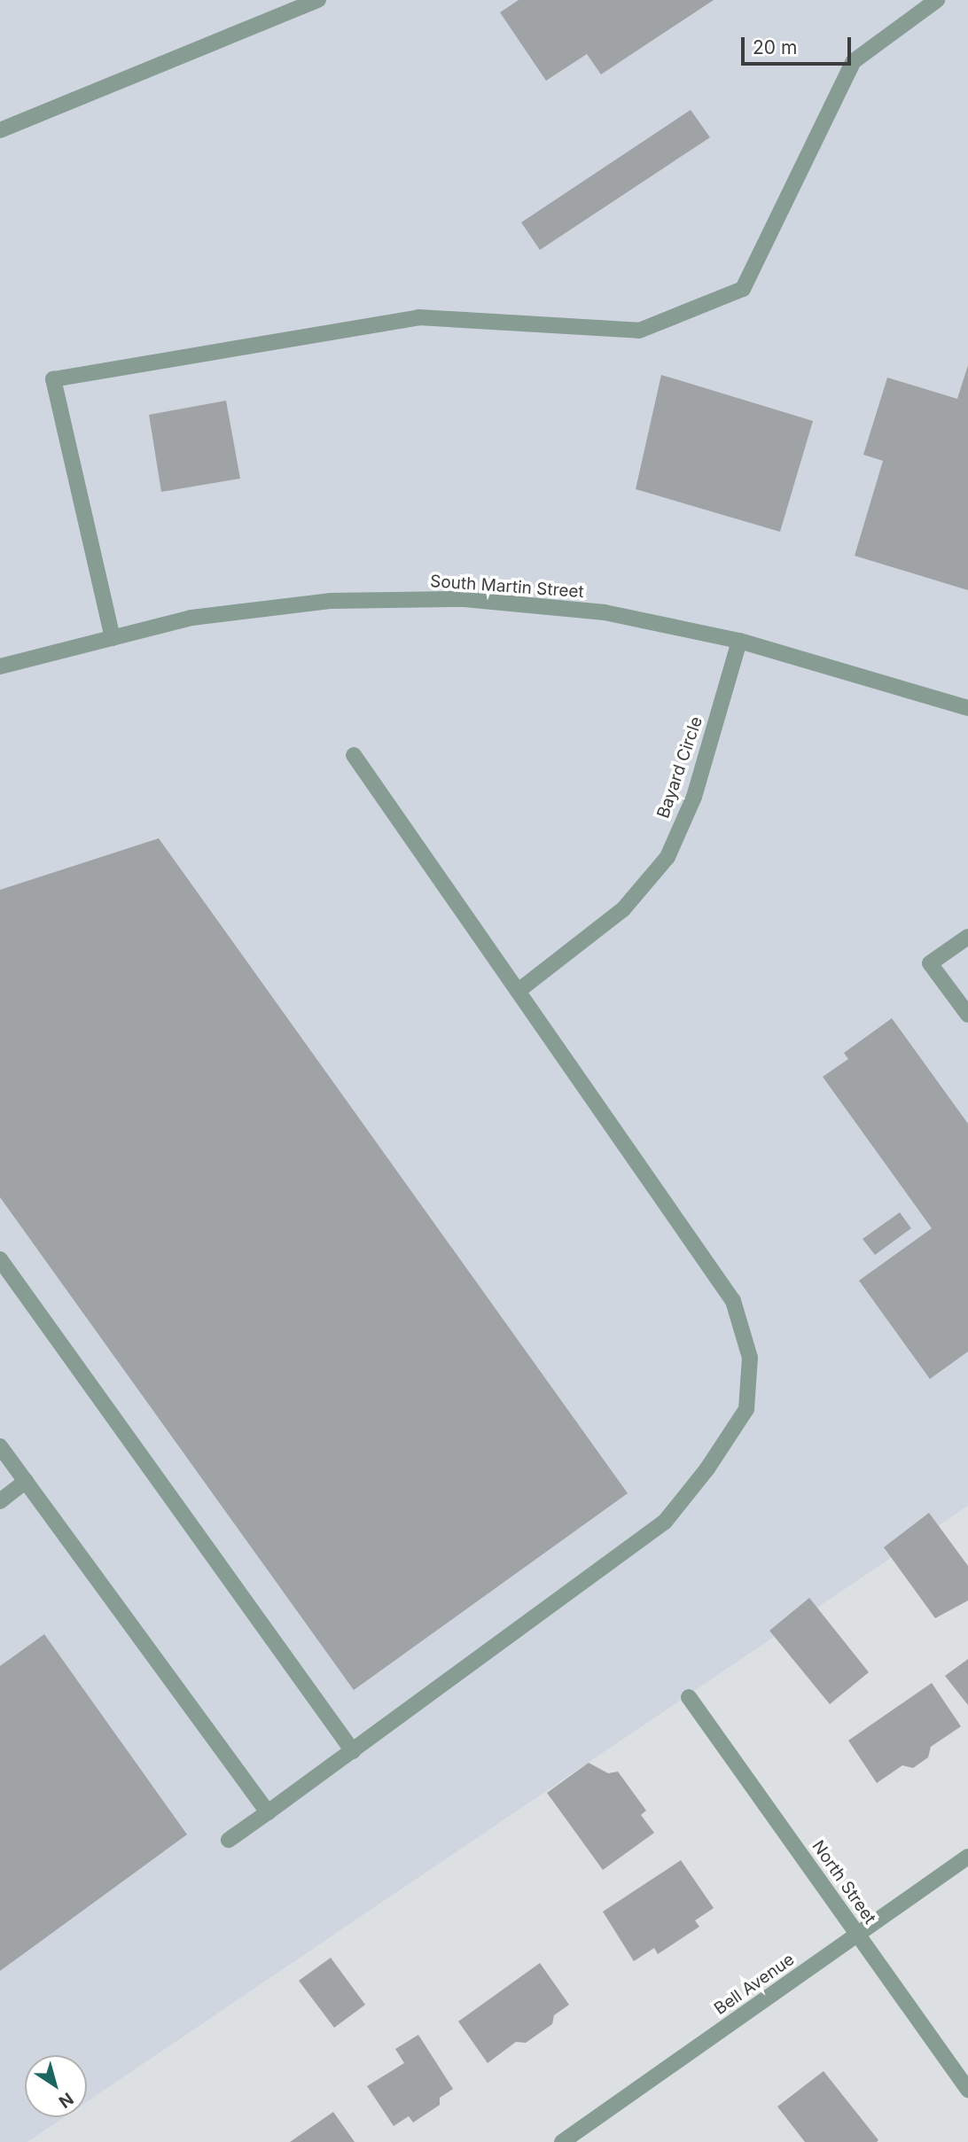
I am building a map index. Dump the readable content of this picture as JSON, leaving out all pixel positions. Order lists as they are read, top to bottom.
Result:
{
  "streets": {
    "street": [
      "South Martin Street",
      "Bayard Circle",
      "North Street",
      "Bell Avenue"
    ]
  },
  "crossings": [
    ["South Martin Street", "Bayard Circle"],
    ["North Street", "Bell Avenue"]
  ],
  "scale_bar": "20 m",
  "north": "bottom right"
}
